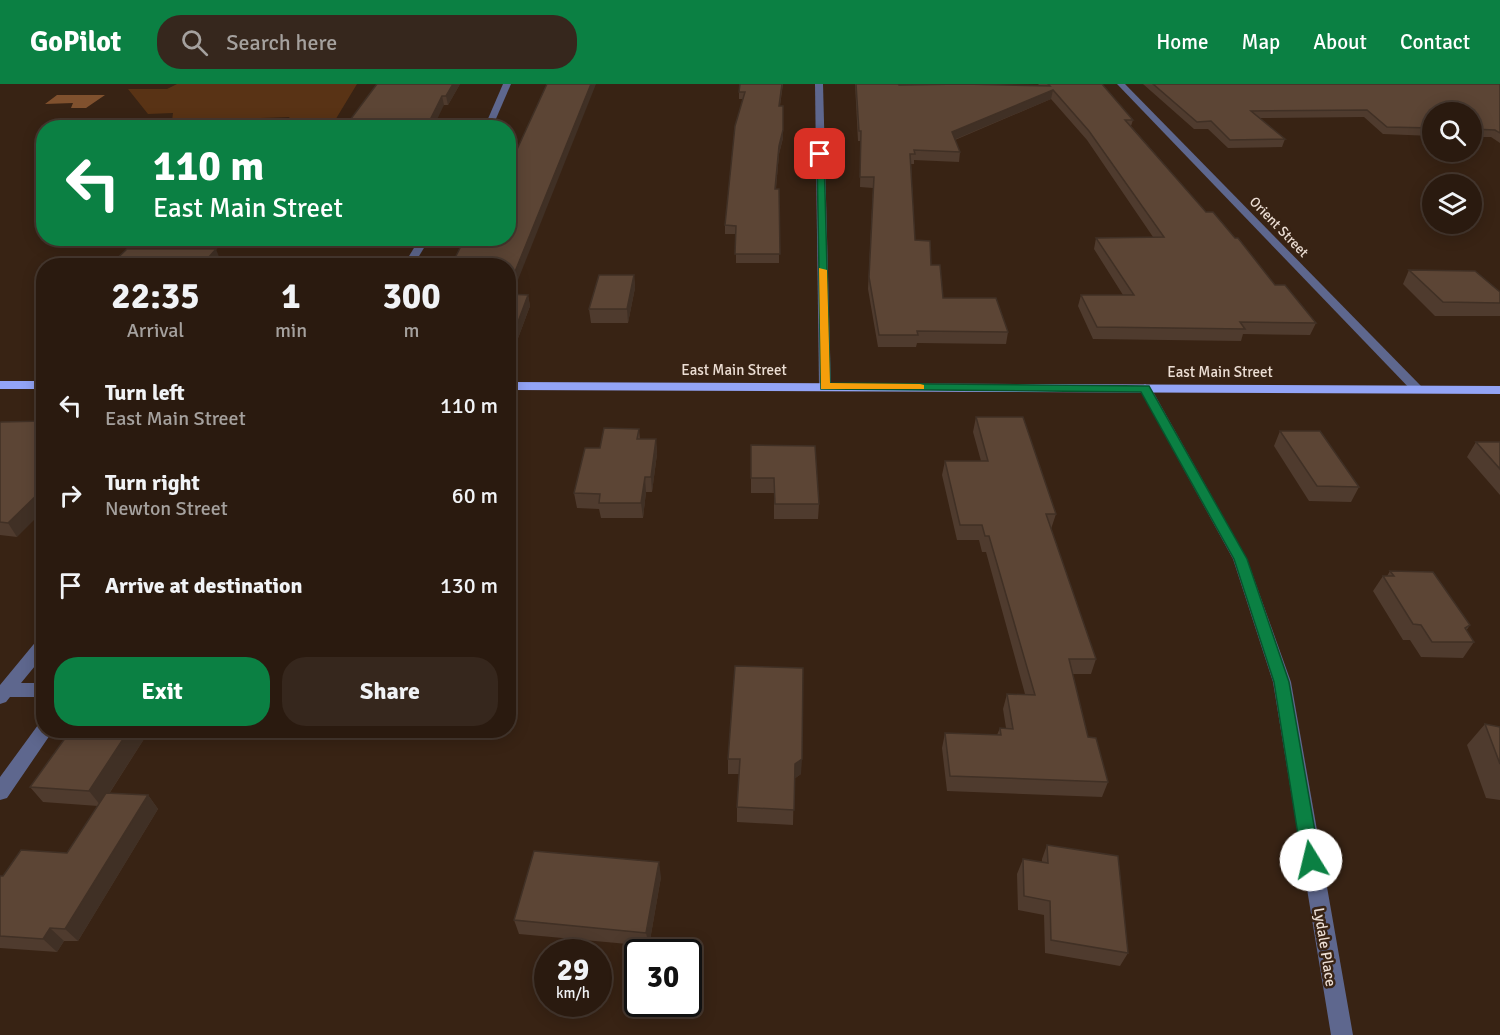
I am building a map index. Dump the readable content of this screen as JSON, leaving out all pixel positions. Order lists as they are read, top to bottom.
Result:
{
  "streets": {
    "main road": ["East Main Street"],
    "street": ["Orient Street", "Lydale Place"]
  },
  "crossings": [
    ["Orient Street", "East Main Street"],
    ["East Main Street", "Lydale Place"]
  ],
  "page": {
    "header": "GoPilot",
    "search": "Search here",
    "nav": [
      "Home",
      "Map",
      "About",
      "Contact"
    ],
    "turn": ["110 m", "East Main Street"],
    "eta": [
      "22:35",
      "Arrival",
      "1",
      "min",
      "300",
      "m"
    ],
    "list": [
      {
        "name": "Turn left",
        "note": "East Main Street",
        "value": "110 m"
      },
      {
        "name": "Turn right",
        "note": "Newton Street",
        "value": "60 m"
      },
      {
        "name": "Arrive at destination",
        "value": "130 m"
      }
    ],
    "buttons": ["Exit", "Share"],
    "speed": "29 km/h",
    "limit": "30"
  }
}
